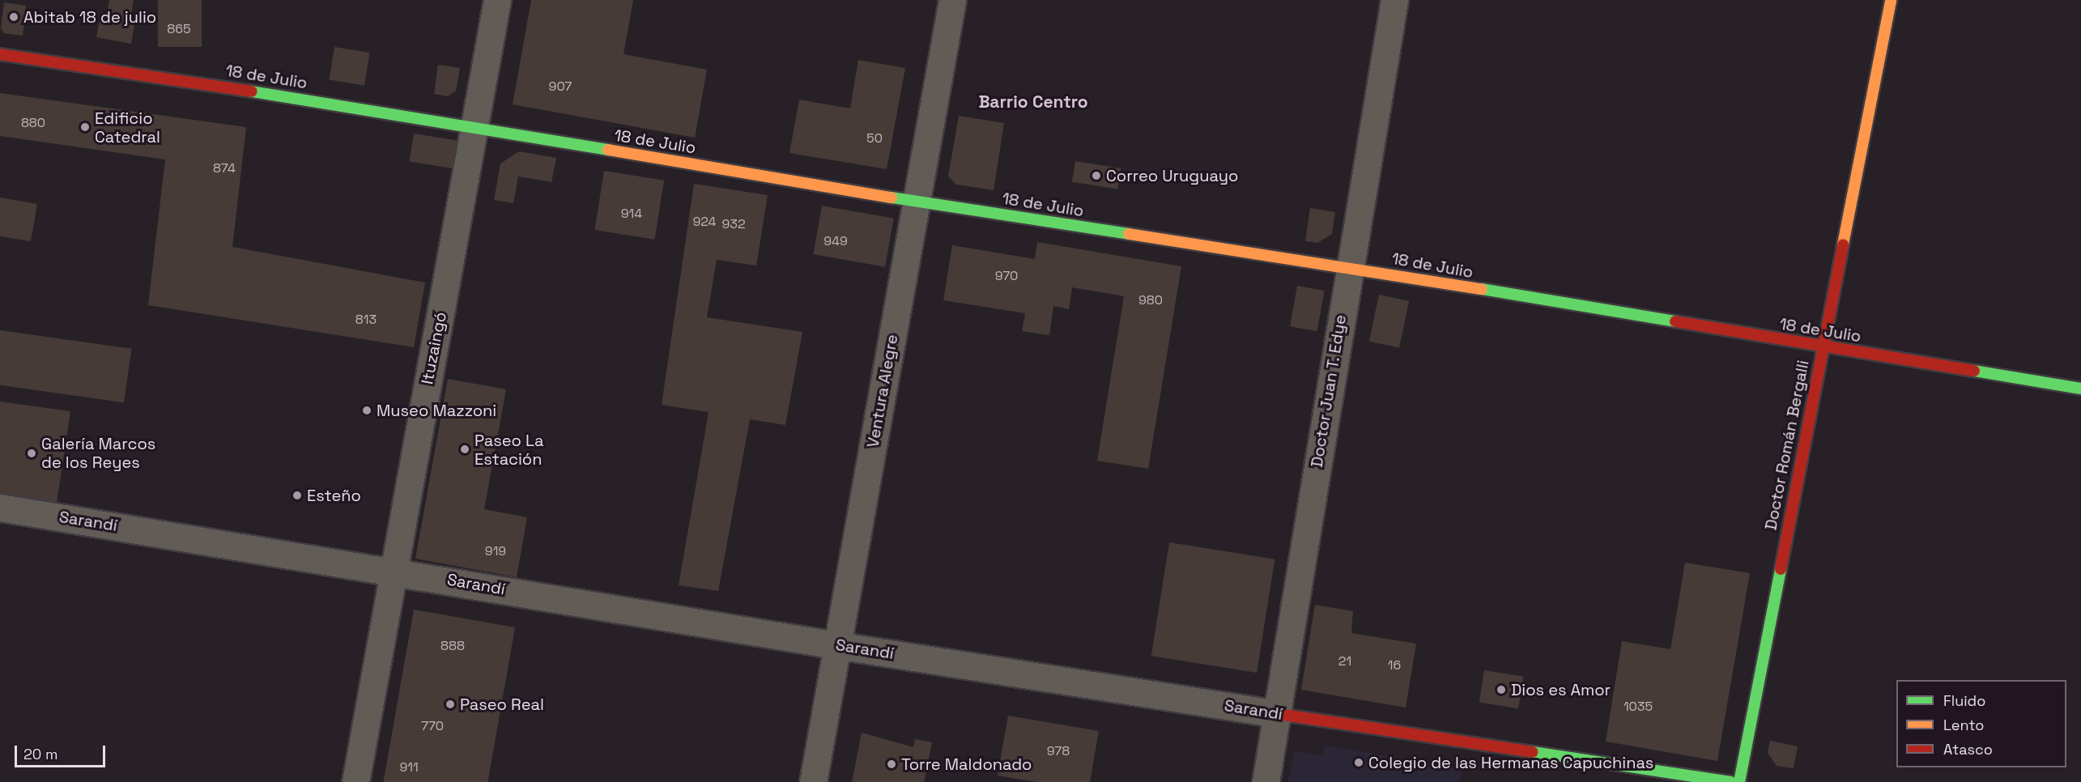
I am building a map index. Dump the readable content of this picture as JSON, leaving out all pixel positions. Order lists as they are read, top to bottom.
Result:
{
  "streets": {
    "street": [
      "18 de Julio",
      "Ituzaingó",
      "Ventura Alegre",
      "Doctor Juan T. Edye",
      "Doctor Román Bergalli",
      "Sarandí"
    ]
  },
  "crossings": [
    ["18 de Julio", "Ituzaingó"],
    ["18 de Julio", "Ventura Alegre"],
    ["18 de Julio", "Doctor Juan T. Edye"],
    ["18 de Julio", "Doctor Román Bergalli"],
    ["Ituzaingó", "Sarandí"],
    ["Ventura Alegre", "Sarandí"],
    ["Doctor Juan T. Edye", "Sarandí"]
  ],
  "districts": ["Barrio Centro"],
  "places": [
    "Abitab 18 de julio",
    "Edificio Catedral",
    "Correo Uruguayo",
    "Museo Mazzoni",
    "Paseo La Estación",
    "Galería Marcos de los Reyes",
    "Esteño",
    "Dios es Amor",
    "Paseo Real",
    "Colegio de las Hermanas Capuchinas",
    "Torre Maldonado"
  ],
  "house_numbers": [
    "865",
    "907",
    "880",
    "50",
    "874",
    "914",
    "924",
    "932",
    "949",
    "970",
    "980",
    "813",
    "919",
    "888",
    "21",
    "16",
    "1035",
    "770",
    "978",
    "911"
  ],
  "legend": ["Fluido", "Lento", "Atasco"],
  "scale_bar": "20 m"
}
